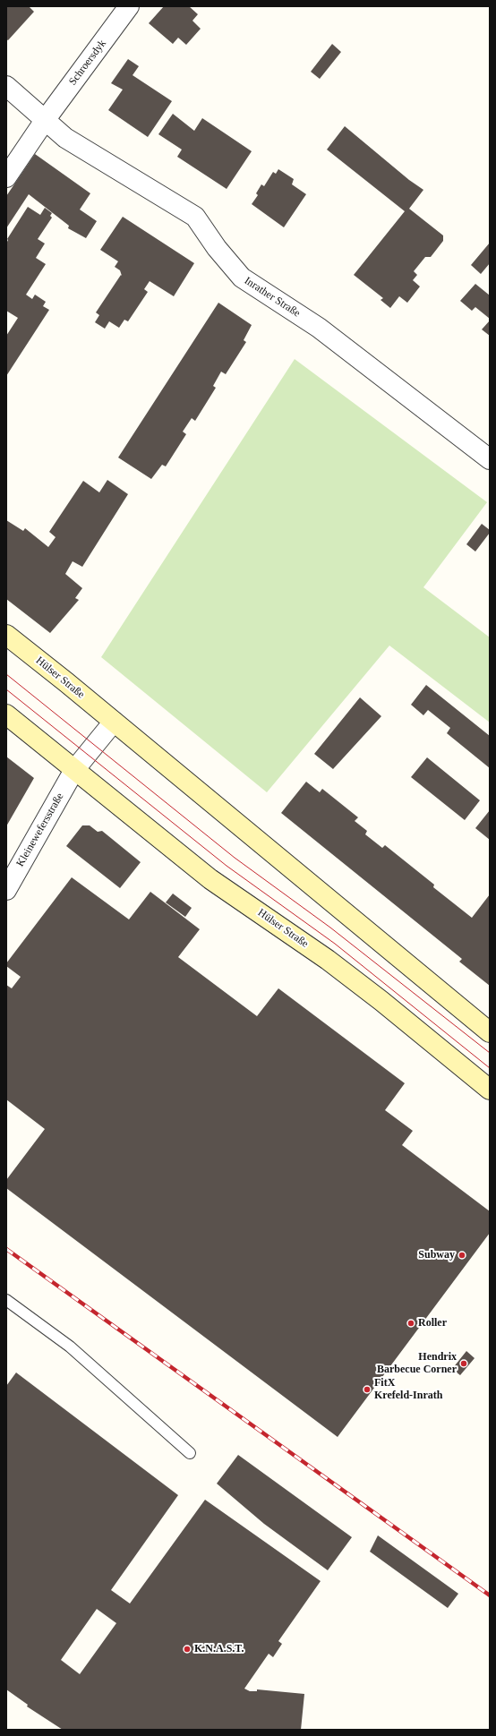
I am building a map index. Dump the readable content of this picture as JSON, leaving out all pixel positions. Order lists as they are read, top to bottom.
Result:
{
  "streets": {
    "street": [
      "Schroersdyk",
      "Inrather Straße",
      "Hülser Straße",
      "Kleinewefersstraße"
    ]
  },
  "crossings": [
    ["Schroersdyk", "Inrather Straße"],
    ["Hülser Straße", "Kleinewefersstraße"]
  ],
  "places": [
    "Subway",
    "Roller",
    "Hendrix Barbecue Corner",
    "FitX Krefeld-Inrath",
    "K.N.A.S.T."
  ]
}
